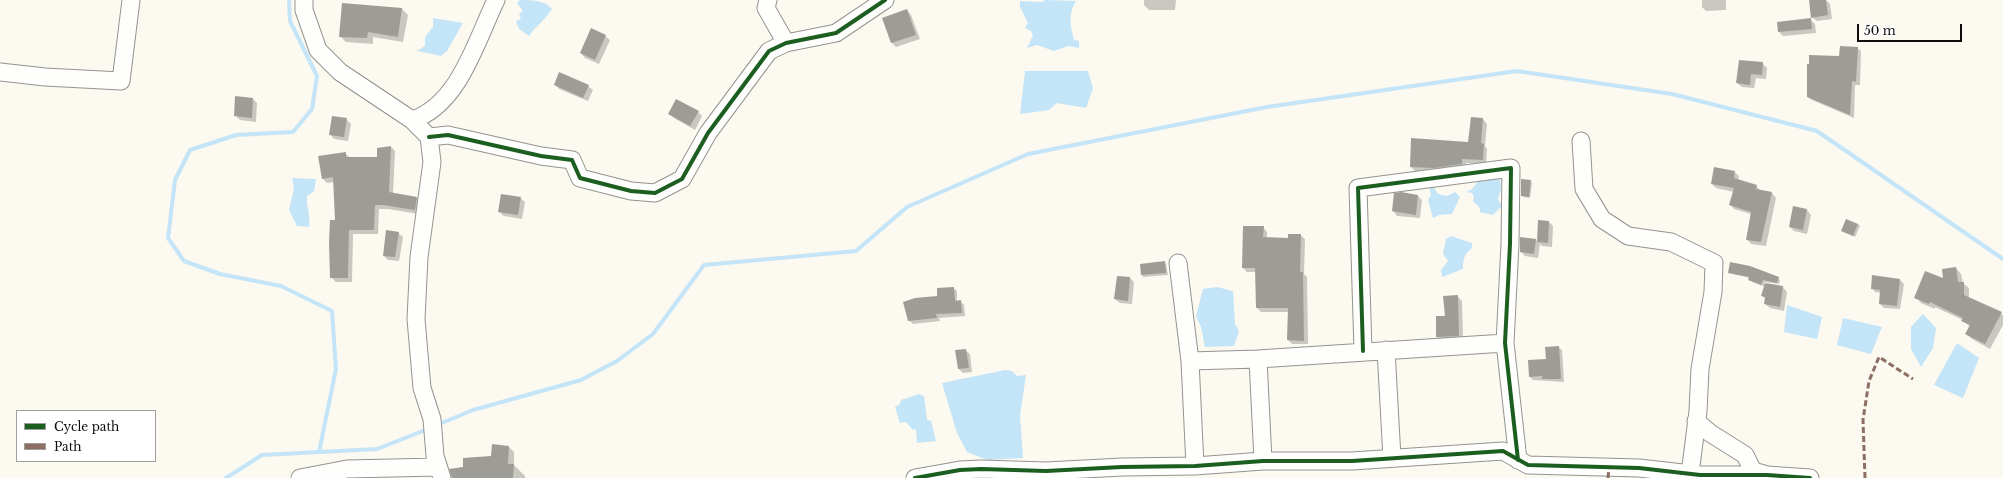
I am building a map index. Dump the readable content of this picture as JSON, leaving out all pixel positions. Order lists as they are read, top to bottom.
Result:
{
  "legend": ["Cycle path", "Path"],
  "scale_bar": "50 m"
}
